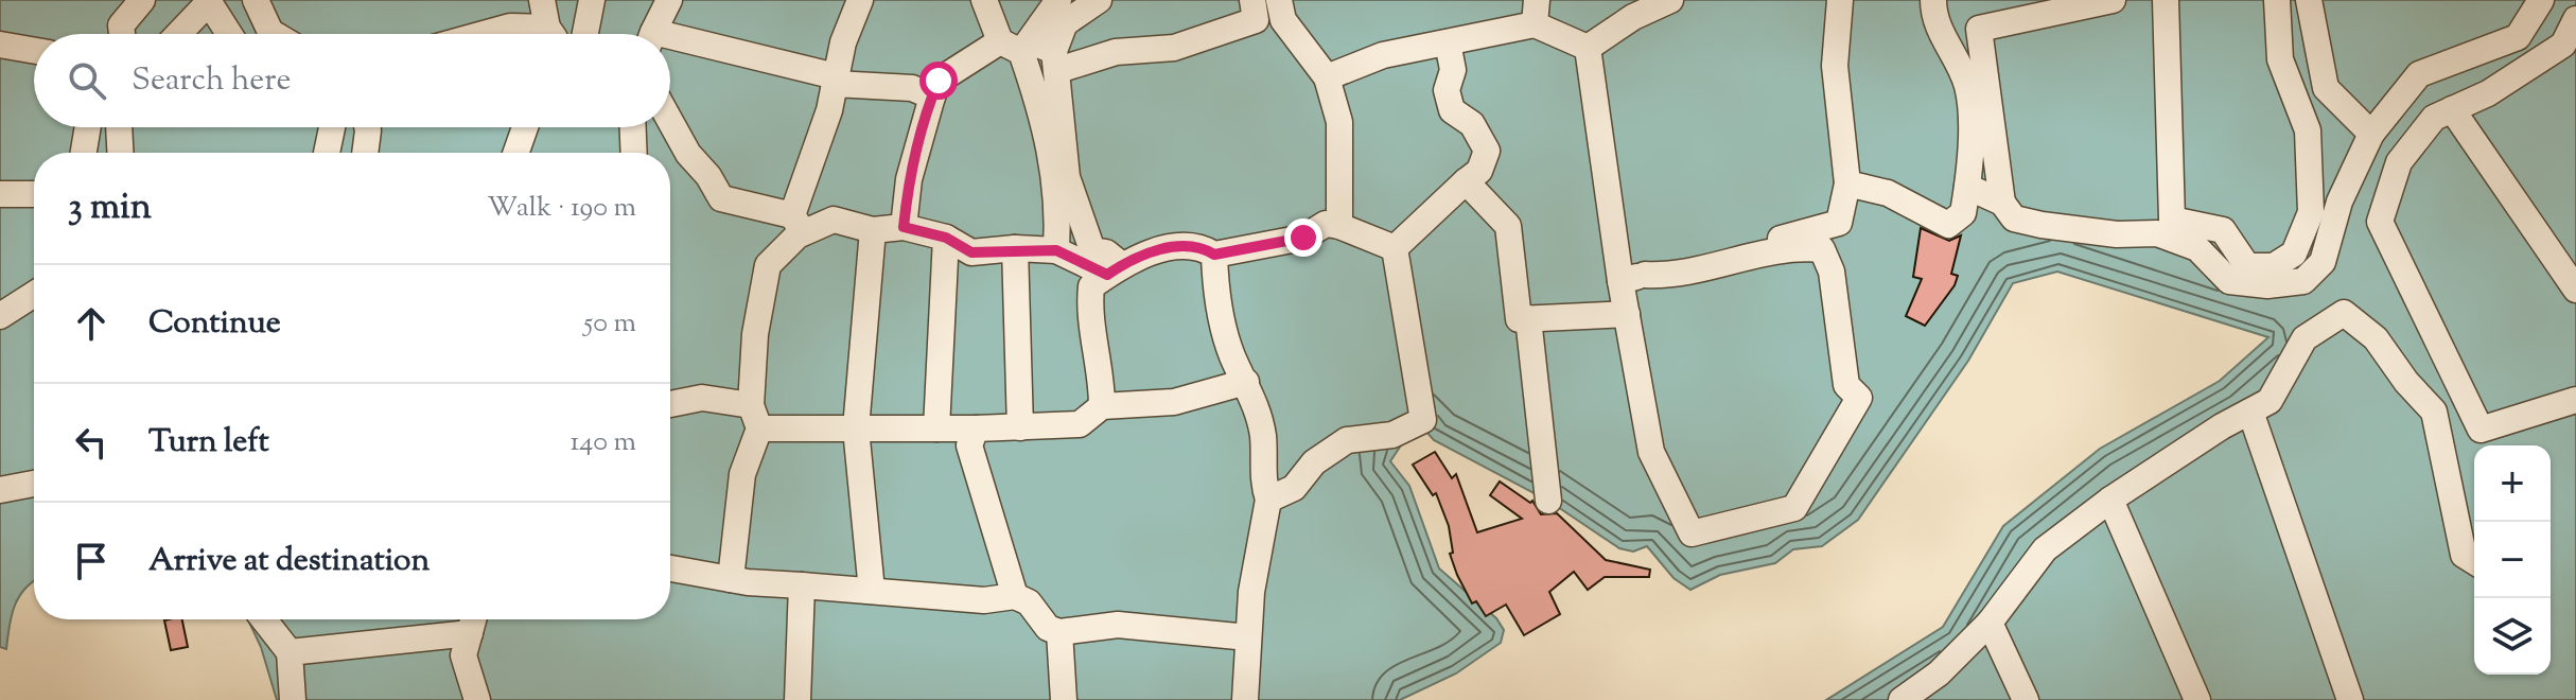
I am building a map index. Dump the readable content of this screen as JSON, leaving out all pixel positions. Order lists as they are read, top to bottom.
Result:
{
  "page": {
    "search": "Search here",
    "heading": ["3 min", "Walk · 190 m"],
    "list": [
      ["Continue", "50 m"],
      ["Turn left", "140 m"],
      "Arrive at destination"
    ],
    "map_buttons": ["+", "−"]
  }
}
